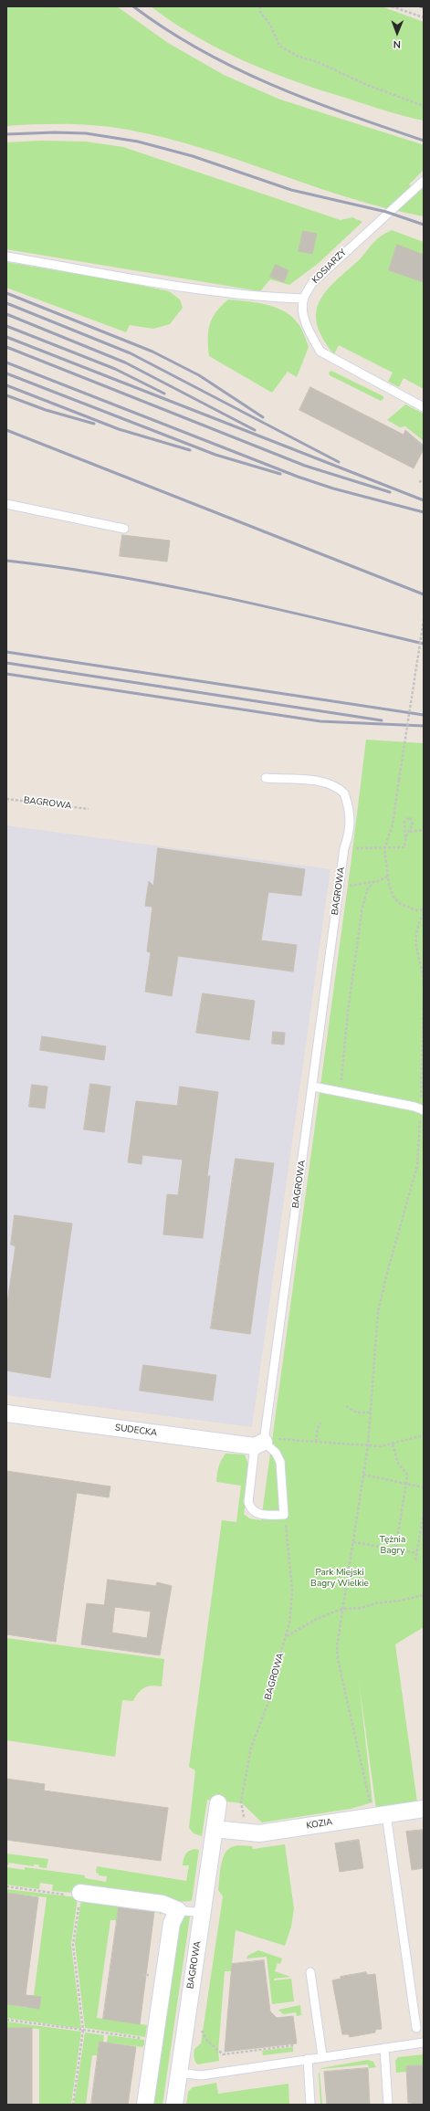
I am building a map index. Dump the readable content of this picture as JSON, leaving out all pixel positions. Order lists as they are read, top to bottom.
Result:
{
  "streets": {
    "street": ["BAGROWA", "SUDECKA", "KOZIA"],
    "lane": ["KOSIARZY"]
  },
  "crossings": [
    ["BAGROWA", "SUDECKA"],
    ["BAGROWA", "KOZIA"]
  ],
  "parks": ["Tężnia Bagry", "Park Miejski Bagry Wielkie"],
  "north": "bottom"
}
